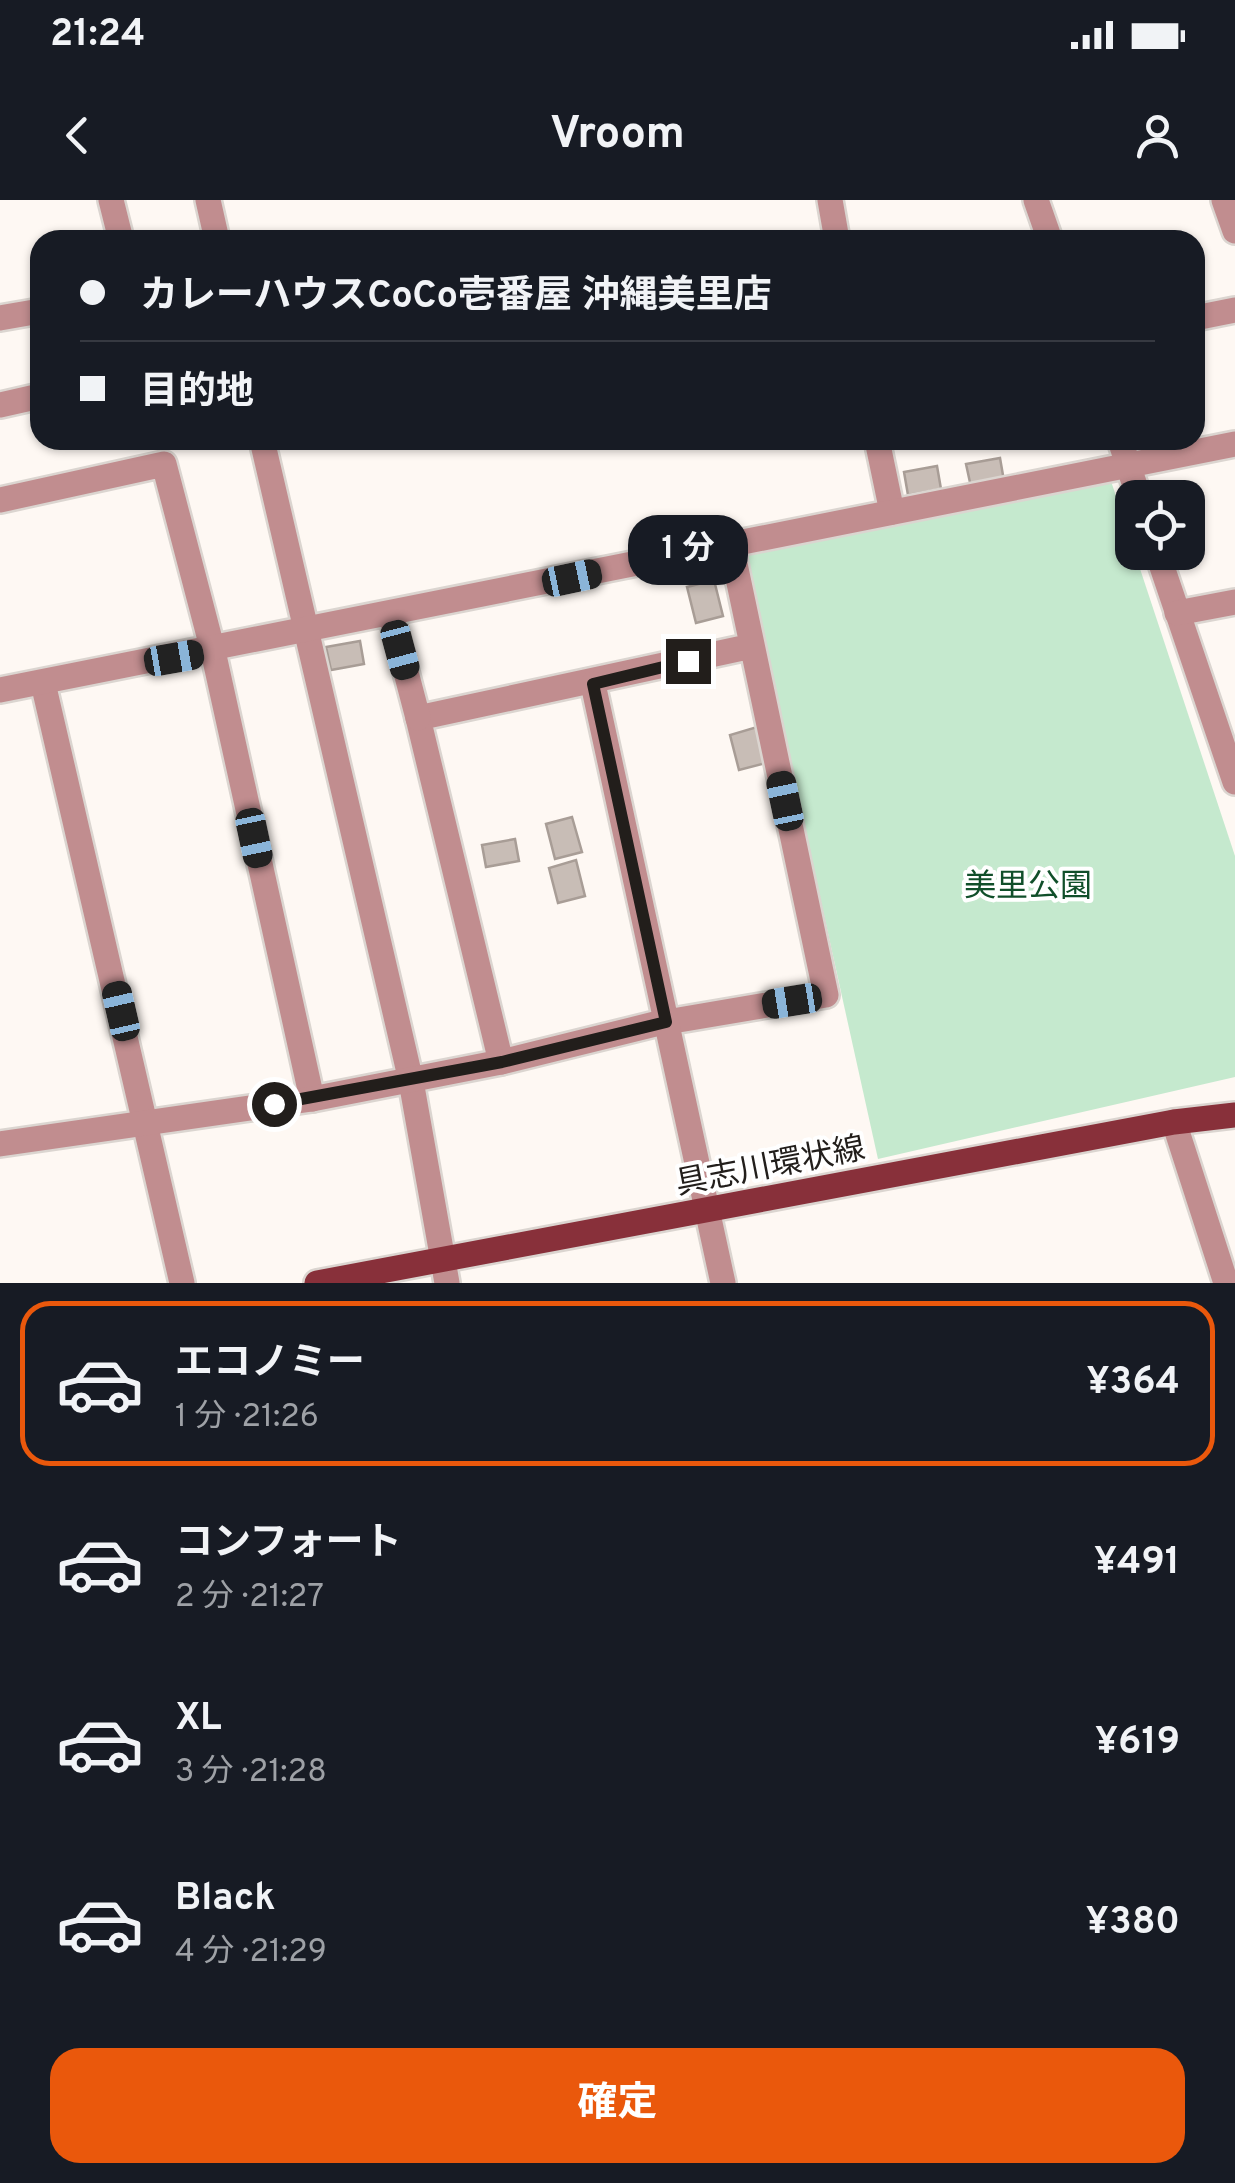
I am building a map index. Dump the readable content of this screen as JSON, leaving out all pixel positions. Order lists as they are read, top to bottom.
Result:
{
  "streets": {
    "main road": ["具志川環状線"]
  },
  "parks": ["美里公園"],
  "page": {
    "status": "21:24",
    "header": "Vroom",
    "banner": ["カレーハウスCoCo壱番屋 沖縄美里店", "目的地"],
    "bubble": "1 分",
    "list": [
      {
        "name": "エコノミー",
        "note": "1 分 · 21:26",
        "value": "¥364"
      },
      {
        "name": "コンフォート",
        "note": "2 分 · 21:27",
        "value": "¥491"
      },
      {
        "name": "XL",
        "note": "3 分 · 21:28",
        "value": "¥619"
      },
      {
        "name": "Black",
        "note": "4 分 · 21:29",
        "value": "¥380"
      }
    ],
    "buttons": "確定"
  }
}
